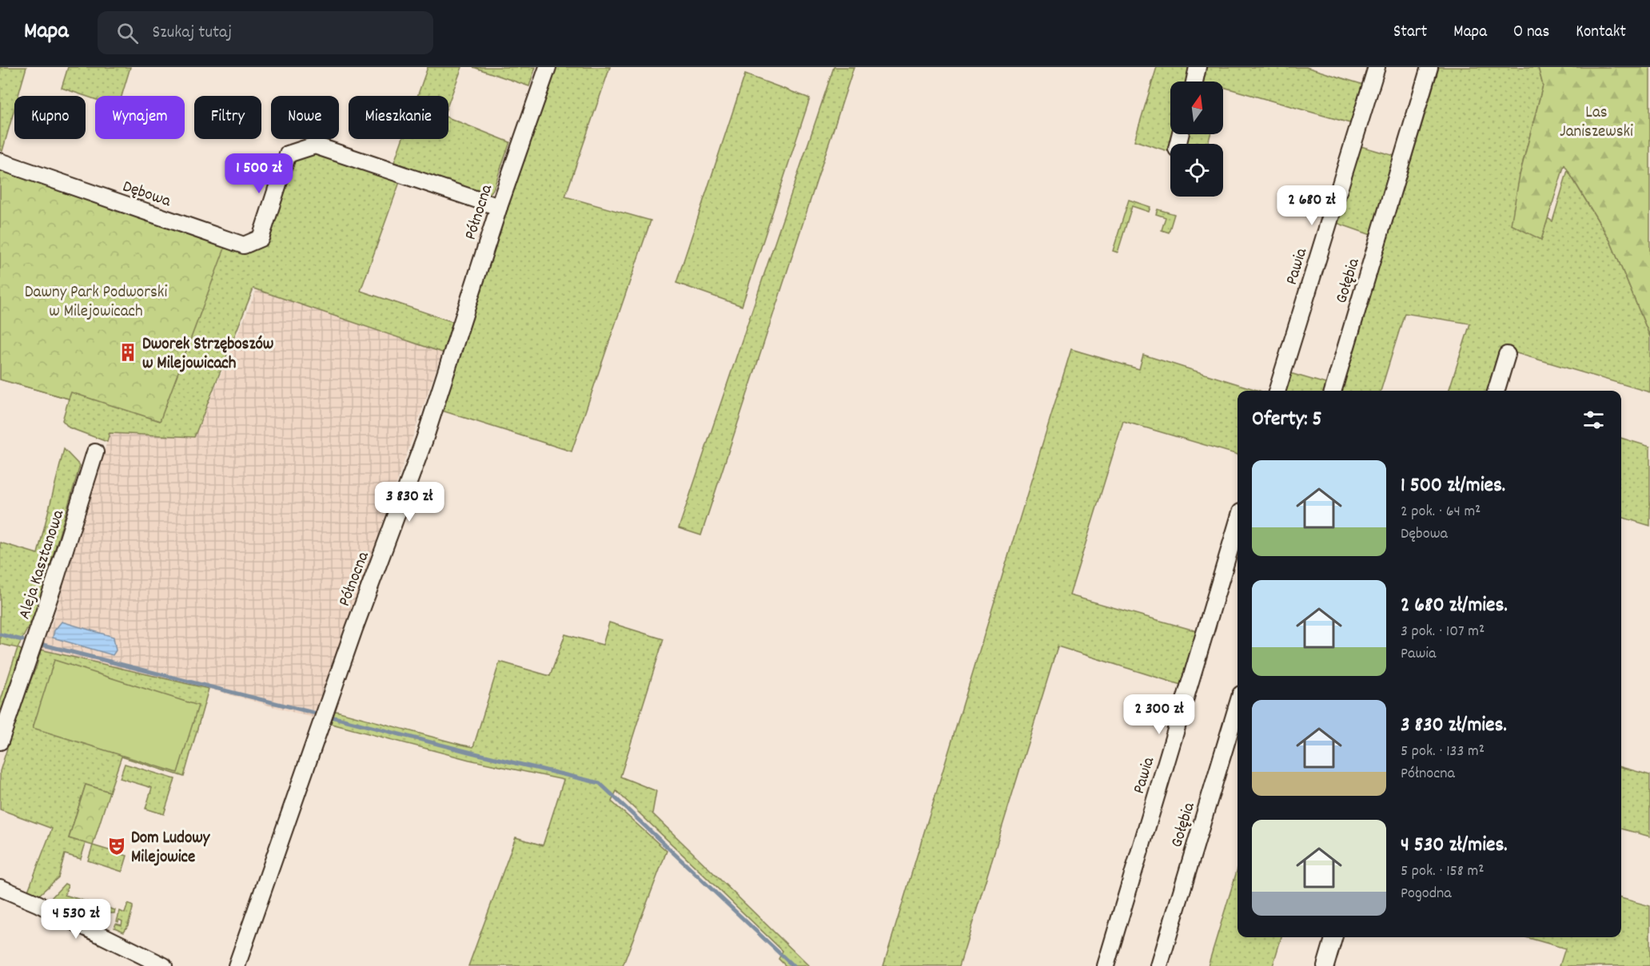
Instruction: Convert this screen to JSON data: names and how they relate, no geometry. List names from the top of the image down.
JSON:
{
  "streets": {
    "street": [
      "Dębowa",
      "Północna",
      "Pawia",
      "Gołębia",
      "Aleja Kasztanowa"
    ]
  },
  "crossings": [
    ["Dębowa", "Północna"]
  ],
  "parks": ["Las Janiszewski", "Dawny Park Podworski w Milejowicach"],
  "places": {
    "building": ["Dworek Strzęboszów w Milejowicach"],
    "theatre": ["Dom Ludowy Milejowice"]
  },
  "north": "top",
  "page": {
    "header": "Mapa",
    "search": "Szukaj tutaj",
    "nav": [
      "Start",
      "Mapa",
      "O nas",
      "Kontakt"
    ],
    "chip": [
      "Kupno",
      "Wynajem",
      "Filtry",
      "Nowe",
      "Mieszkanie"
    ],
    "price": [
      "1 500 zł",
      "2 680 zł",
      "3 830 zł",
      "2 300 zł",
      "4 530 zł"
    ],
    "heading": "Oferty: 5",
    "list": [
      {
        "name": "1 500 zł/mies.",
        "note": "2 pok. · 64 m² · Dębowa"
      },
      {
        "name": "2 680 zł/mies.",
        "note": "3 pok. · 107 m² · Pawia"
      },
      {
        "name": "3 830 zł/mies.",
        "note": "5 pok. · 133 m² · Północna"
      },
      {
        "name": "4 530 zł/mies.",
        "note": "5 pok. · 158 m² · Pogodna"
      }
    ]
  }
}
